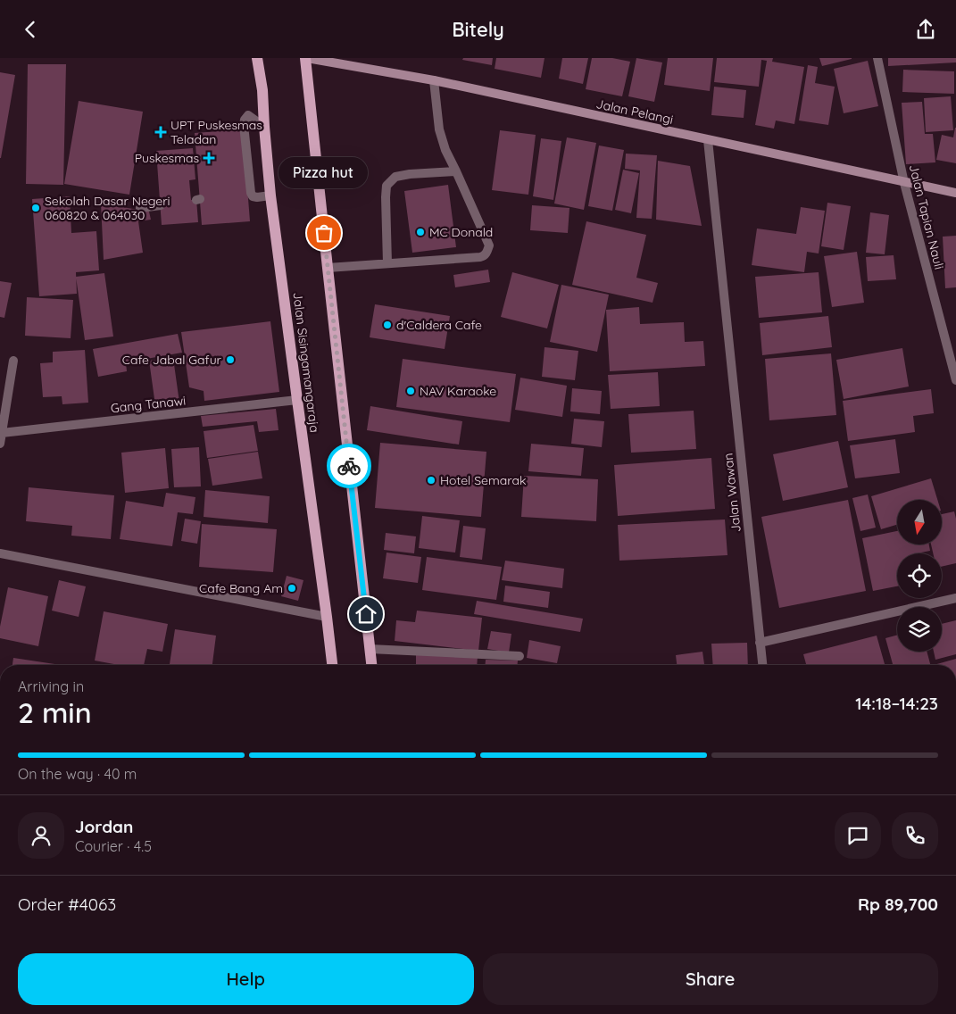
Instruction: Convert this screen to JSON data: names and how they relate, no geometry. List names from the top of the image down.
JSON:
{
  "streets": {
    "main road": ["Jalan Pelangi", "Jalan Sisingamangaraja"],
    "street": ["Jalan Tapian Nauli", "Gang Tanawi", "Jalan Wawan"]
  },
  "crossings": [
    ["Jalan Pelangi", "Jalan Tapian Nauli"],
    ["Jalan Pelangi", "Jalan Wawan"],
    ["Jalan Sisingamangaraja", "Gang Tanawi"]
  ],
  "places": {
    "health": ["UPT Puskesmas Teladan", "Puskesmas"],
    "other": [
      "Sekolah Dasar Negeri 060820 & 064030",
      "MC Donald",
      "Pizza hut",
      "d'Caldera Cafe",
      "Cafe Jabal Gafur",
      "NAV Karaoke",
      "Hotel Semarak",
      "Cafe Bang Am"
    ]
  },
  "north": "bottom",
  "page": {
    "header": "Bitely",
    "bubble": "Pizza hut",
    "heading": ["2 min", "Arriving in", "14:18–14:23"],
    "panel": [
      "Jordan",
      "Courier · 4.5",
      "Order #4063",
      "Rp 89,700"
    ],
    "bar": "On the way · 40 m",
    "buttons": ["Help", "Share"]
  }
}
